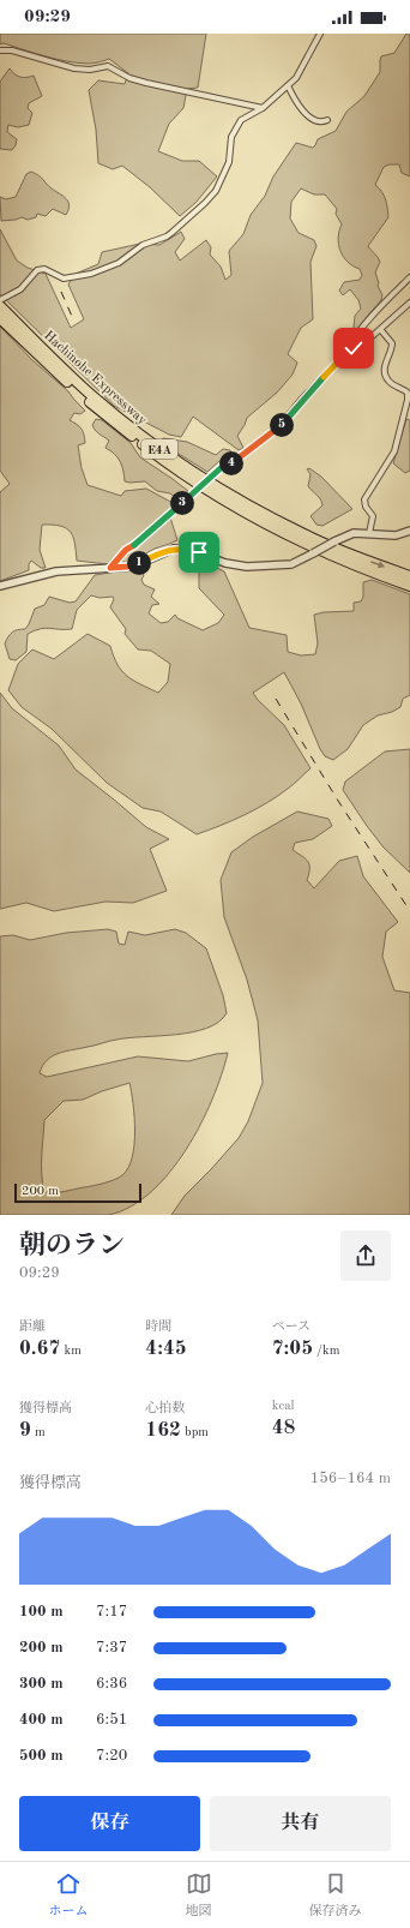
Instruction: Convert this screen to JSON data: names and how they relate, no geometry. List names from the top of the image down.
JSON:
{
  "streets": {
    "highway": ["Hachinohe Expressway", "E4A"]
  },
  "scale_bar": "200 m",
  "page": {
    "status": "09:29",
    "pins": [
      "5",
      "4",
      "3",
      "1"
    ],
    "scale": "200 m",
    "heading": ["朝のラン", "09:29"],
    "stats": [
      ["距離", "0.67 km"],
      ["時間", "4:45"],
      ["ペース", "7:05 /km"],
      ["獲得標高", "9 m"],
      ["心拍数", "162 bpm"],
      ["kcal", "48"]
    ],
    "chart": ["獲得標高", "156–164 m"],
    "list": [
      {
        "name": "100 m",
        "note": "7:17"
      },
      {
        "name": "200 m",
        "note": "7:37"
      },
      {
        "name": "300 m",
        "note": "6:36"
      },
      {
        "name": "400 m",
        "note": "6:51"
      },
      {
        "name": "500 m",
        "note": "7:20"
      }
    ],
    "buttons": ["保存", "共有"],
    "tabs": ["ホーム", "地図", "保存済み"]
  }
}
